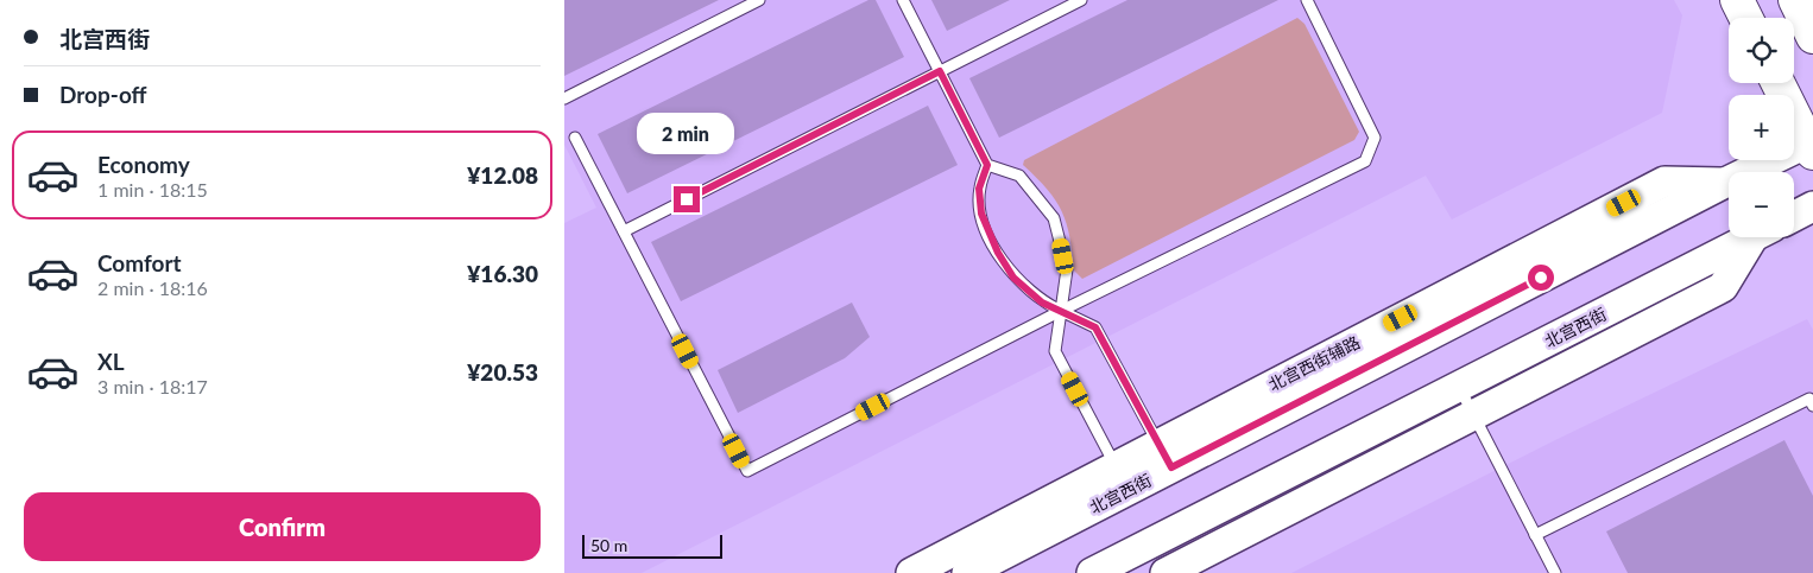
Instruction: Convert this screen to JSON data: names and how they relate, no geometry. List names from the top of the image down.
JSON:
{
  "streets": {
    "street": ["北宫西街", "北宫西街辅路"]
  },
  "crossings": [
    ["北宫西街", "北宫西街辅路"]
  ],
  "scale_bar": "50 m",
  "page": {
    "banner": ["北宫西街", "Drop-off"],
    "map_buttons": ["+", "−"],
    "bubble": "2 min",
    "list": [
      {
        "name": "Economy",
        "note": "1 min · 18:15",
        "value": "¥12.08"
      },
      {
        "name": "Comfort",
        "note": "2 min · 18:16",
        "value": "¥16.30"
      },
      {
        "name": "XL",
        "note": "3 min · 18:17",
        "value": "¥20.53"
      }
    ],
    "buttons": "Confirm",
    "scale": "50 m"
  }
}
